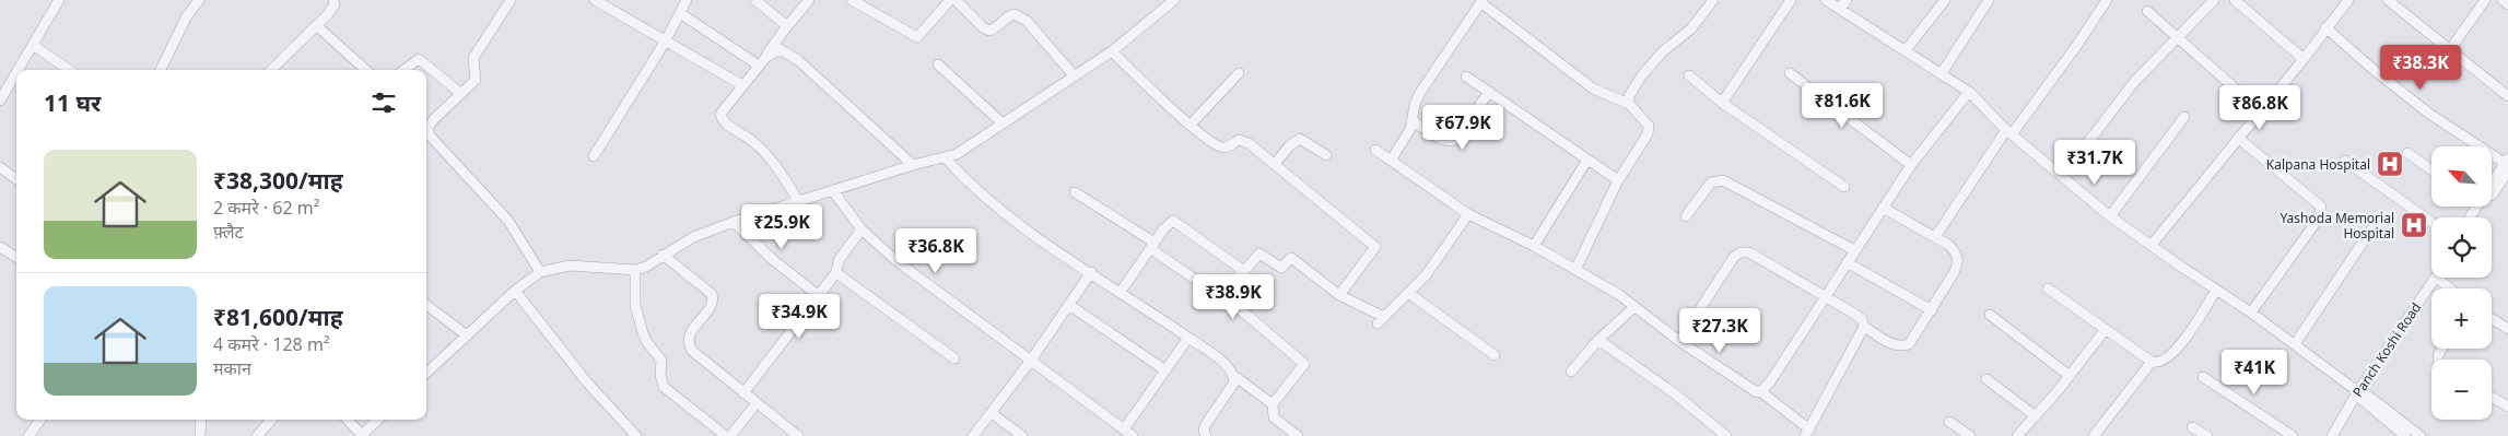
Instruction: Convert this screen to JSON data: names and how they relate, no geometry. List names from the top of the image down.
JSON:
{
  "streets": {
    "street": ["Panch Koshi Road"]
  },
  "places": {
    "hospital": ["Kalpana Hospital", "Yashoda Memorial Hospital"]
  },
  "north": "top left",
  "page": {
    "price": [
      "₹38.3K",
      "₹81.6K",
      "₹86.8K",
      "₹67.9K",
      "₹31.7K",
      "₹25.9K",
      "₹36.8K",
      "₹38.9K",
      "₹34.9K",
      "₹27.3K",
      "₹41K"
    ],
    "heading": "11 घर",
    "list": [
      {
        "name": "₹38,300/माह",
        "note": "2 कमरे · 62 m² · फ़्लैट"
      },
      {
        "name": "₹81,600/माह",
        "note": "4 कमरे · 128 m² · मकान"
      }
    ],
    "map_buttons": ["+", "−"]
  }
}
